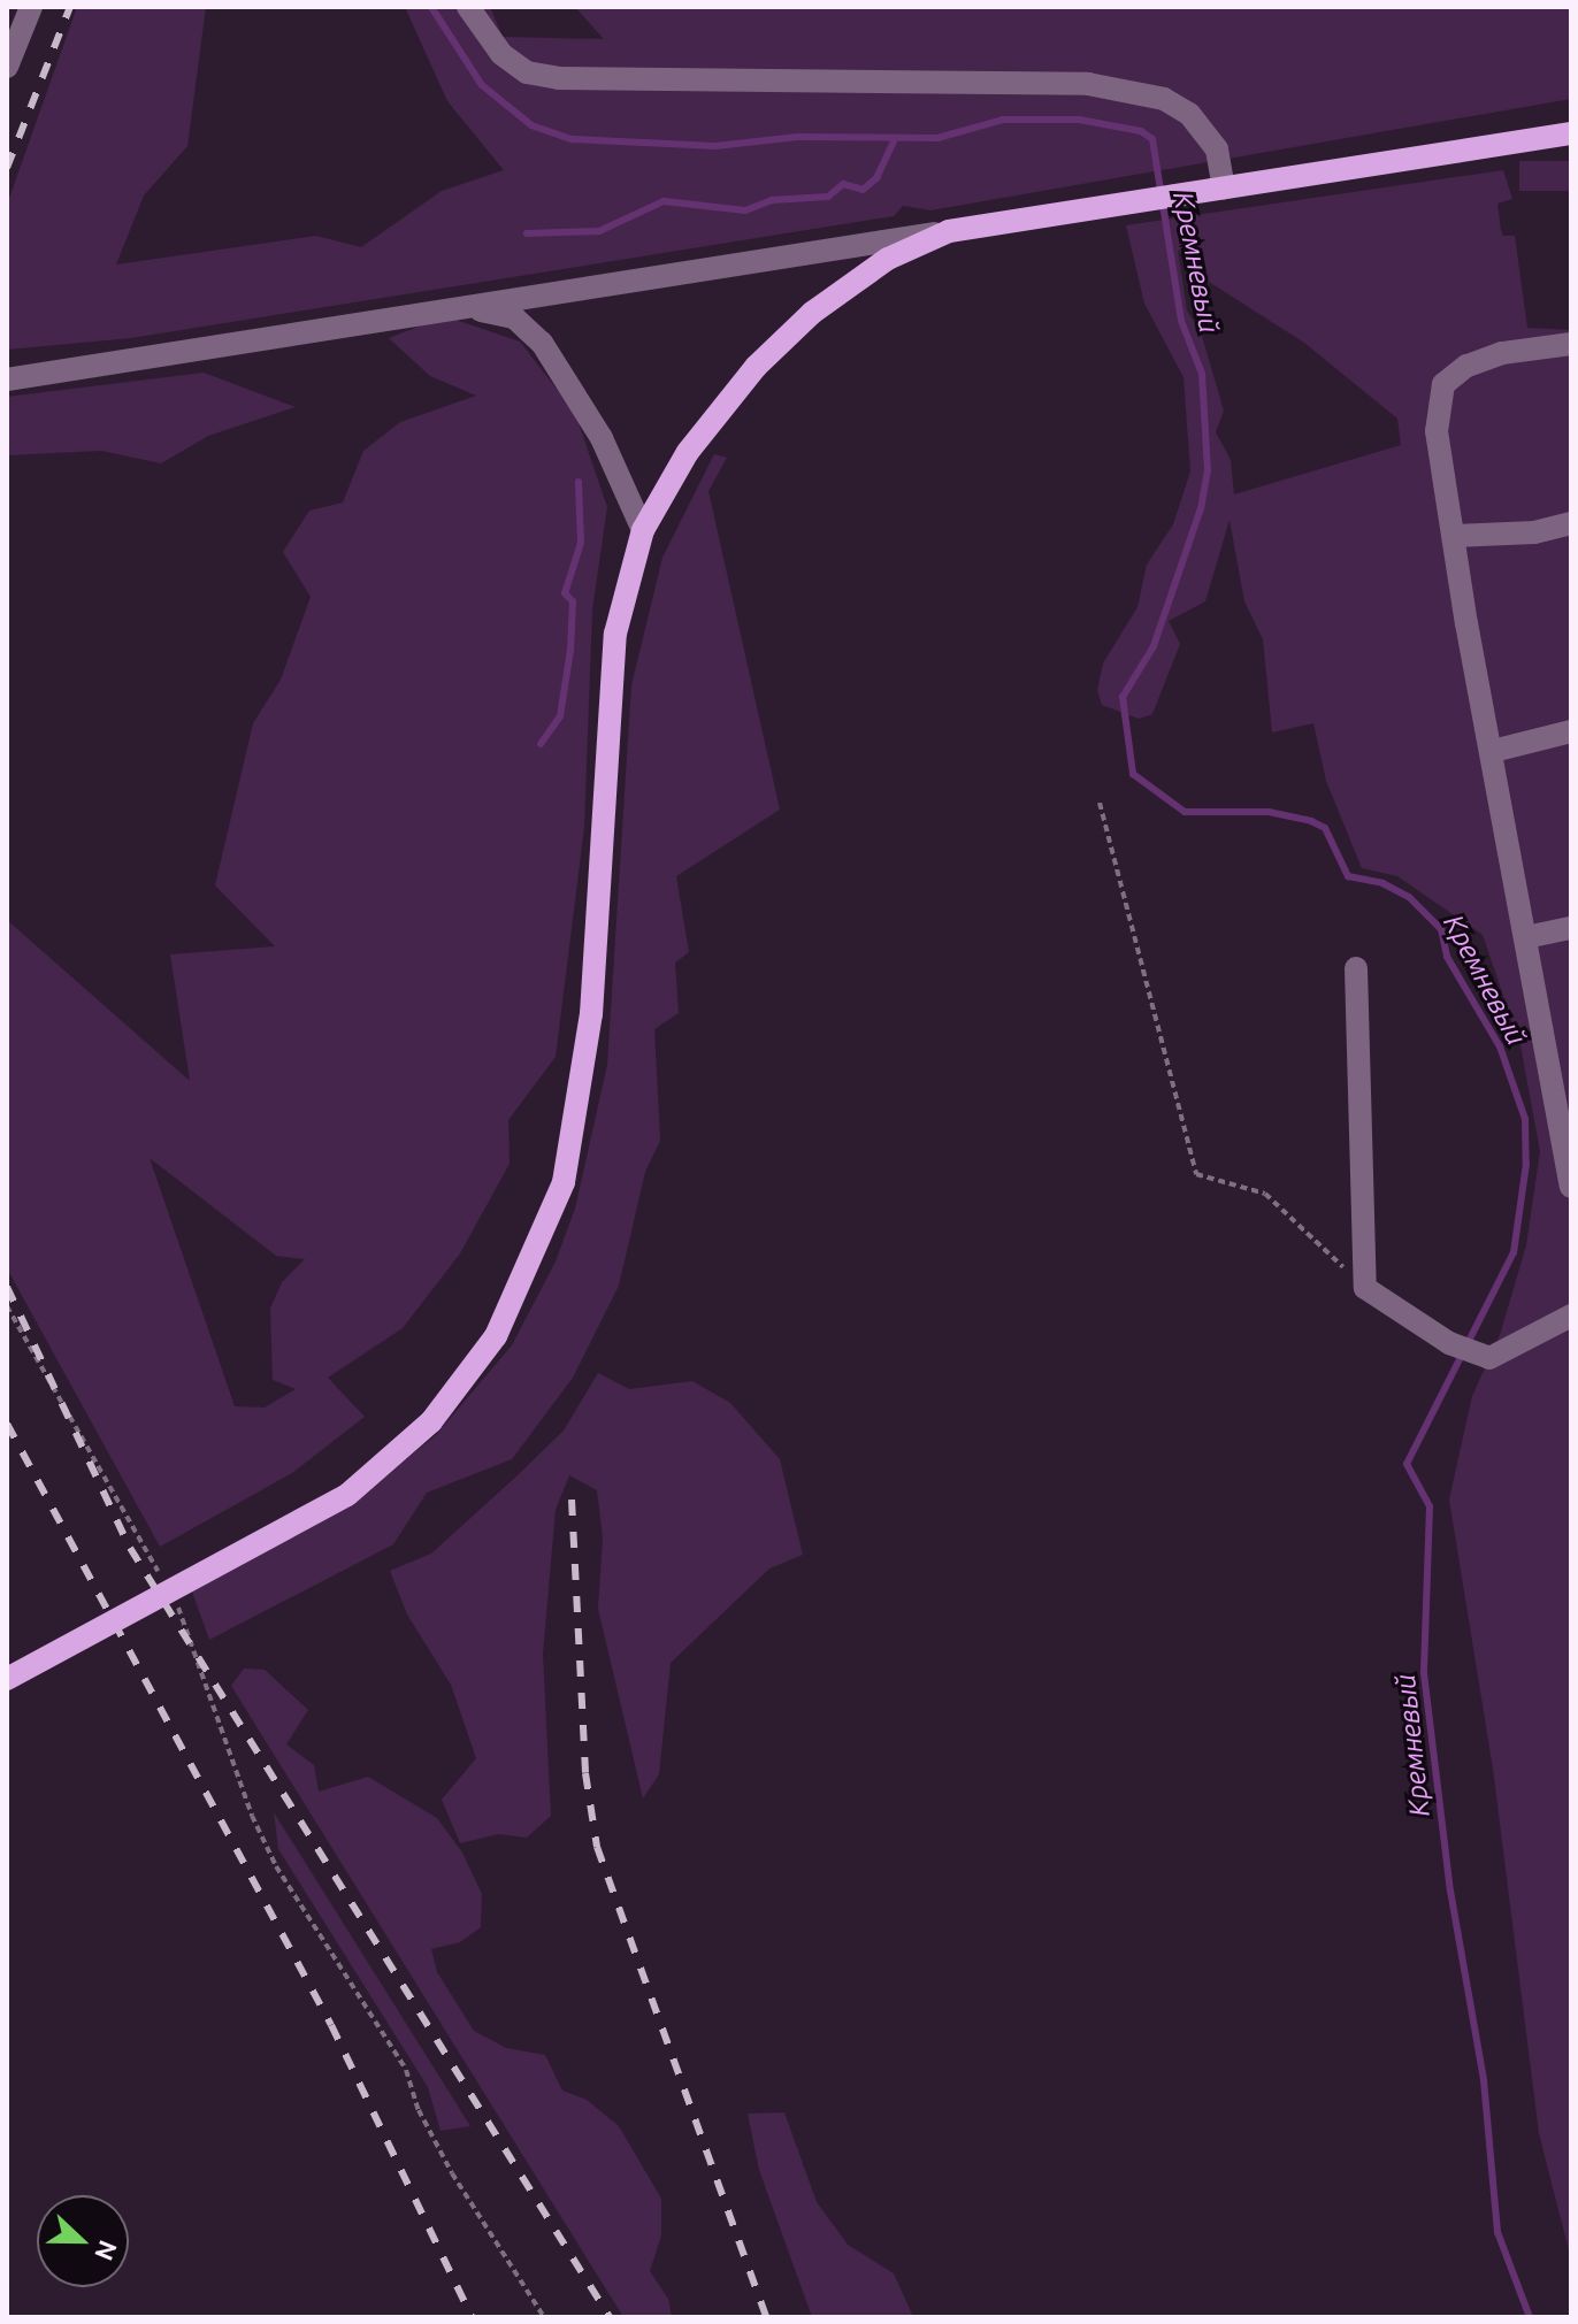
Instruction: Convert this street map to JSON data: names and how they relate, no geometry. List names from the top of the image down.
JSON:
{
  "water": ["Кремневый"],
  "north": "right"
}
